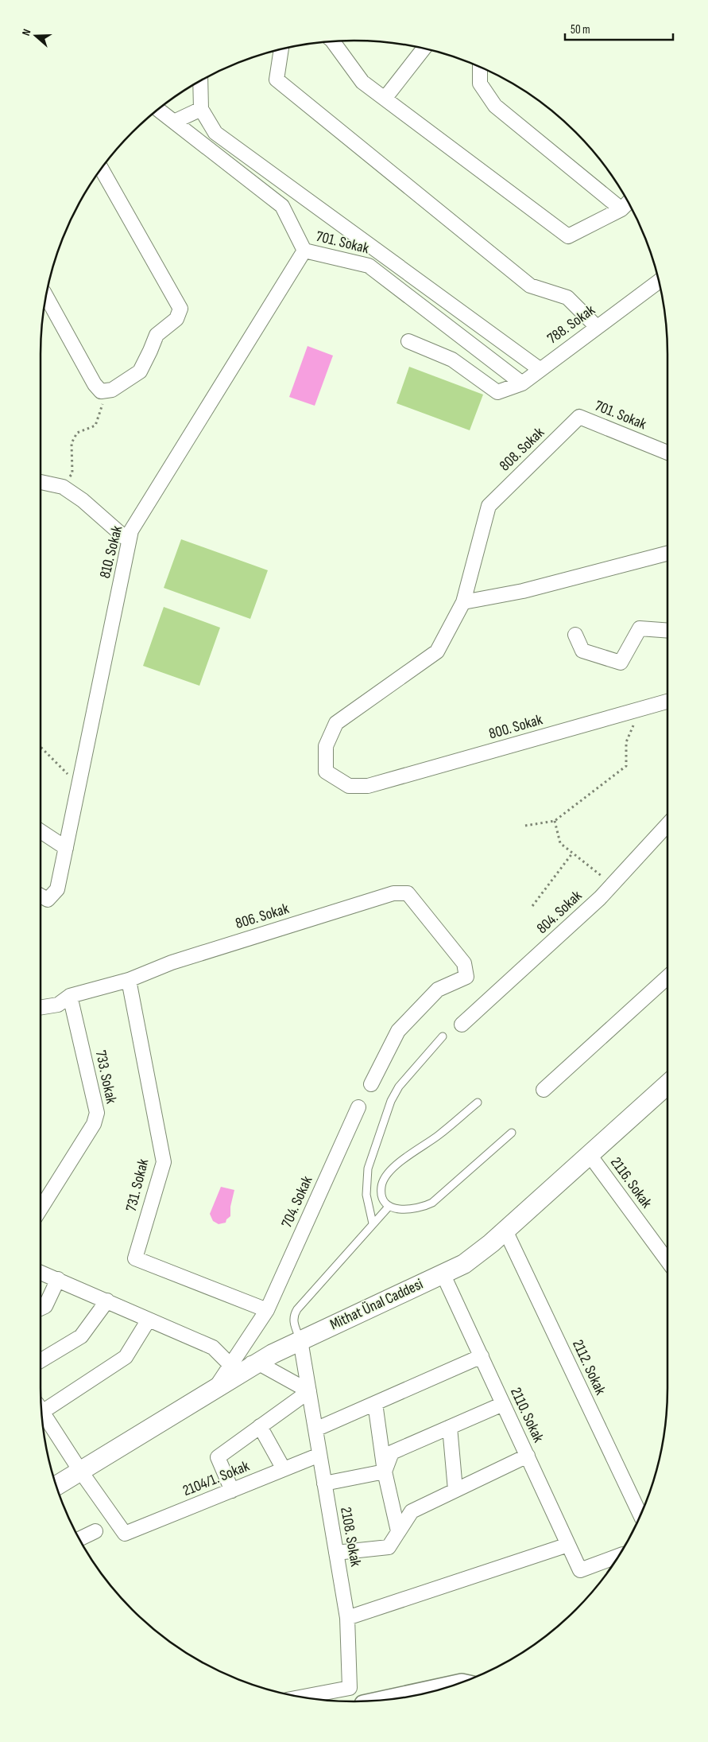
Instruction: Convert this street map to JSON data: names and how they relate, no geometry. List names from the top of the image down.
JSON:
{
  "streets": {
    "main road": ["Mithat Ünal Caddesi"],
    "street": [
      "701. Sokak",
      "788. Sokak",
      "808. Sokak",
      "810. Sokak",
      "800. Sokak",
      "804. Sokak",
      "806. Sokak",
      "733. Sokak",
      "2116. Sokak",
      "731. Sokak",
      "704. Sokak",
      "2112. Sokak",
      "2110. Sokak",
      "2104/1. Sokak",
      "2108. Sokak"
    ]
  },
  "crossings": [
    ["701. Sokak", "788. Sokak"],
    ["701. Sokak", "808. Sokak"],
    ["701. Sokak", "810. Sokak"],
    ["808. Sokak", "800. Sokak"],
    ["806. Sokak", "733. Sokak"],
    ["806. Sokak", "731. Sokak"],
    ["2116. Sokak", "Mithat Ünal Caddesi"],
    ["731. Sokak", "704. Sokak"],
    ["704. Sokak", "Mithat Ünal Caddesi"],
    ["Mithat Ünal Caddesi", "2112. Sokak"],
    ["Mithat Ünal Caddesi", "2110. Sokak"],
    ["Mithat Ünal Caddesi", "2104/1. Sokak"],
    ["Mithat Ünal Caddesi", "2108. Sokak"],
    ["2104/1. Sokak", "2108. Sokak"]
  ],
  "scale_bar": "50 m",
  "north": "left"
}
